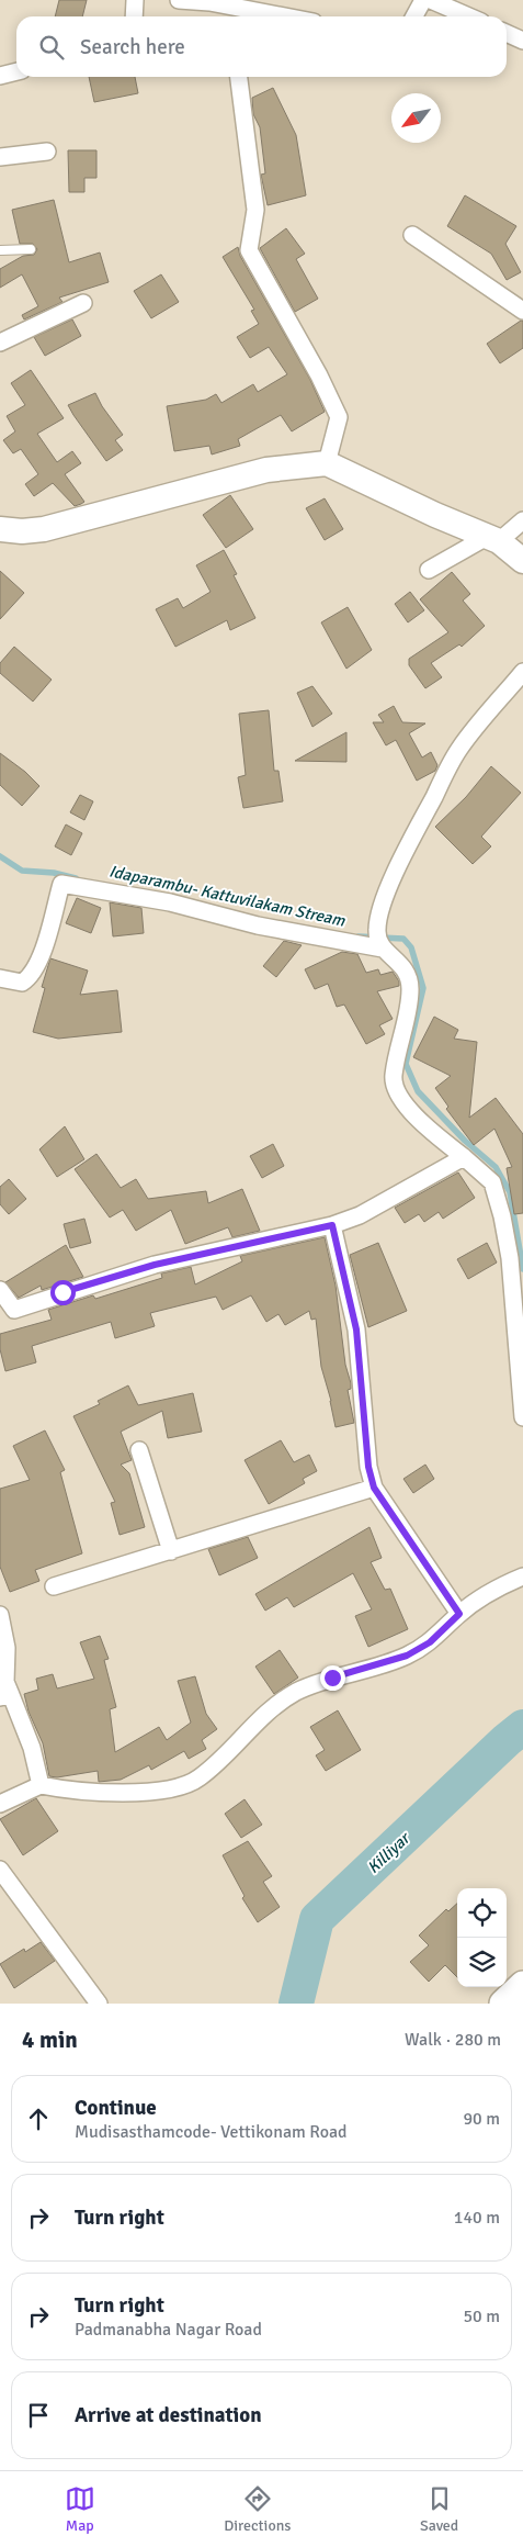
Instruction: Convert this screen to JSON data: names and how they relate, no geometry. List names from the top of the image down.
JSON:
{
  "water": ["Idaparambu- Kattuvilakam Stream", "Killiyar"],
  "north": "bottom left",
  "page": {
    "search": "Search here",
    "heading": ["4 min", "Walk · 280 m"],
    "list": [
      ["Continue", "Mudisasthamcode- Vettikonam Road", "90 m"],
      ["Turn right", "140 m"],
      ["Turn right", "Padmanabha Nagar Road", "50 m"],
      "Arrive at destination"
    ],
    "nav": ["Map", "Directions", "Saved"]
  }
}
